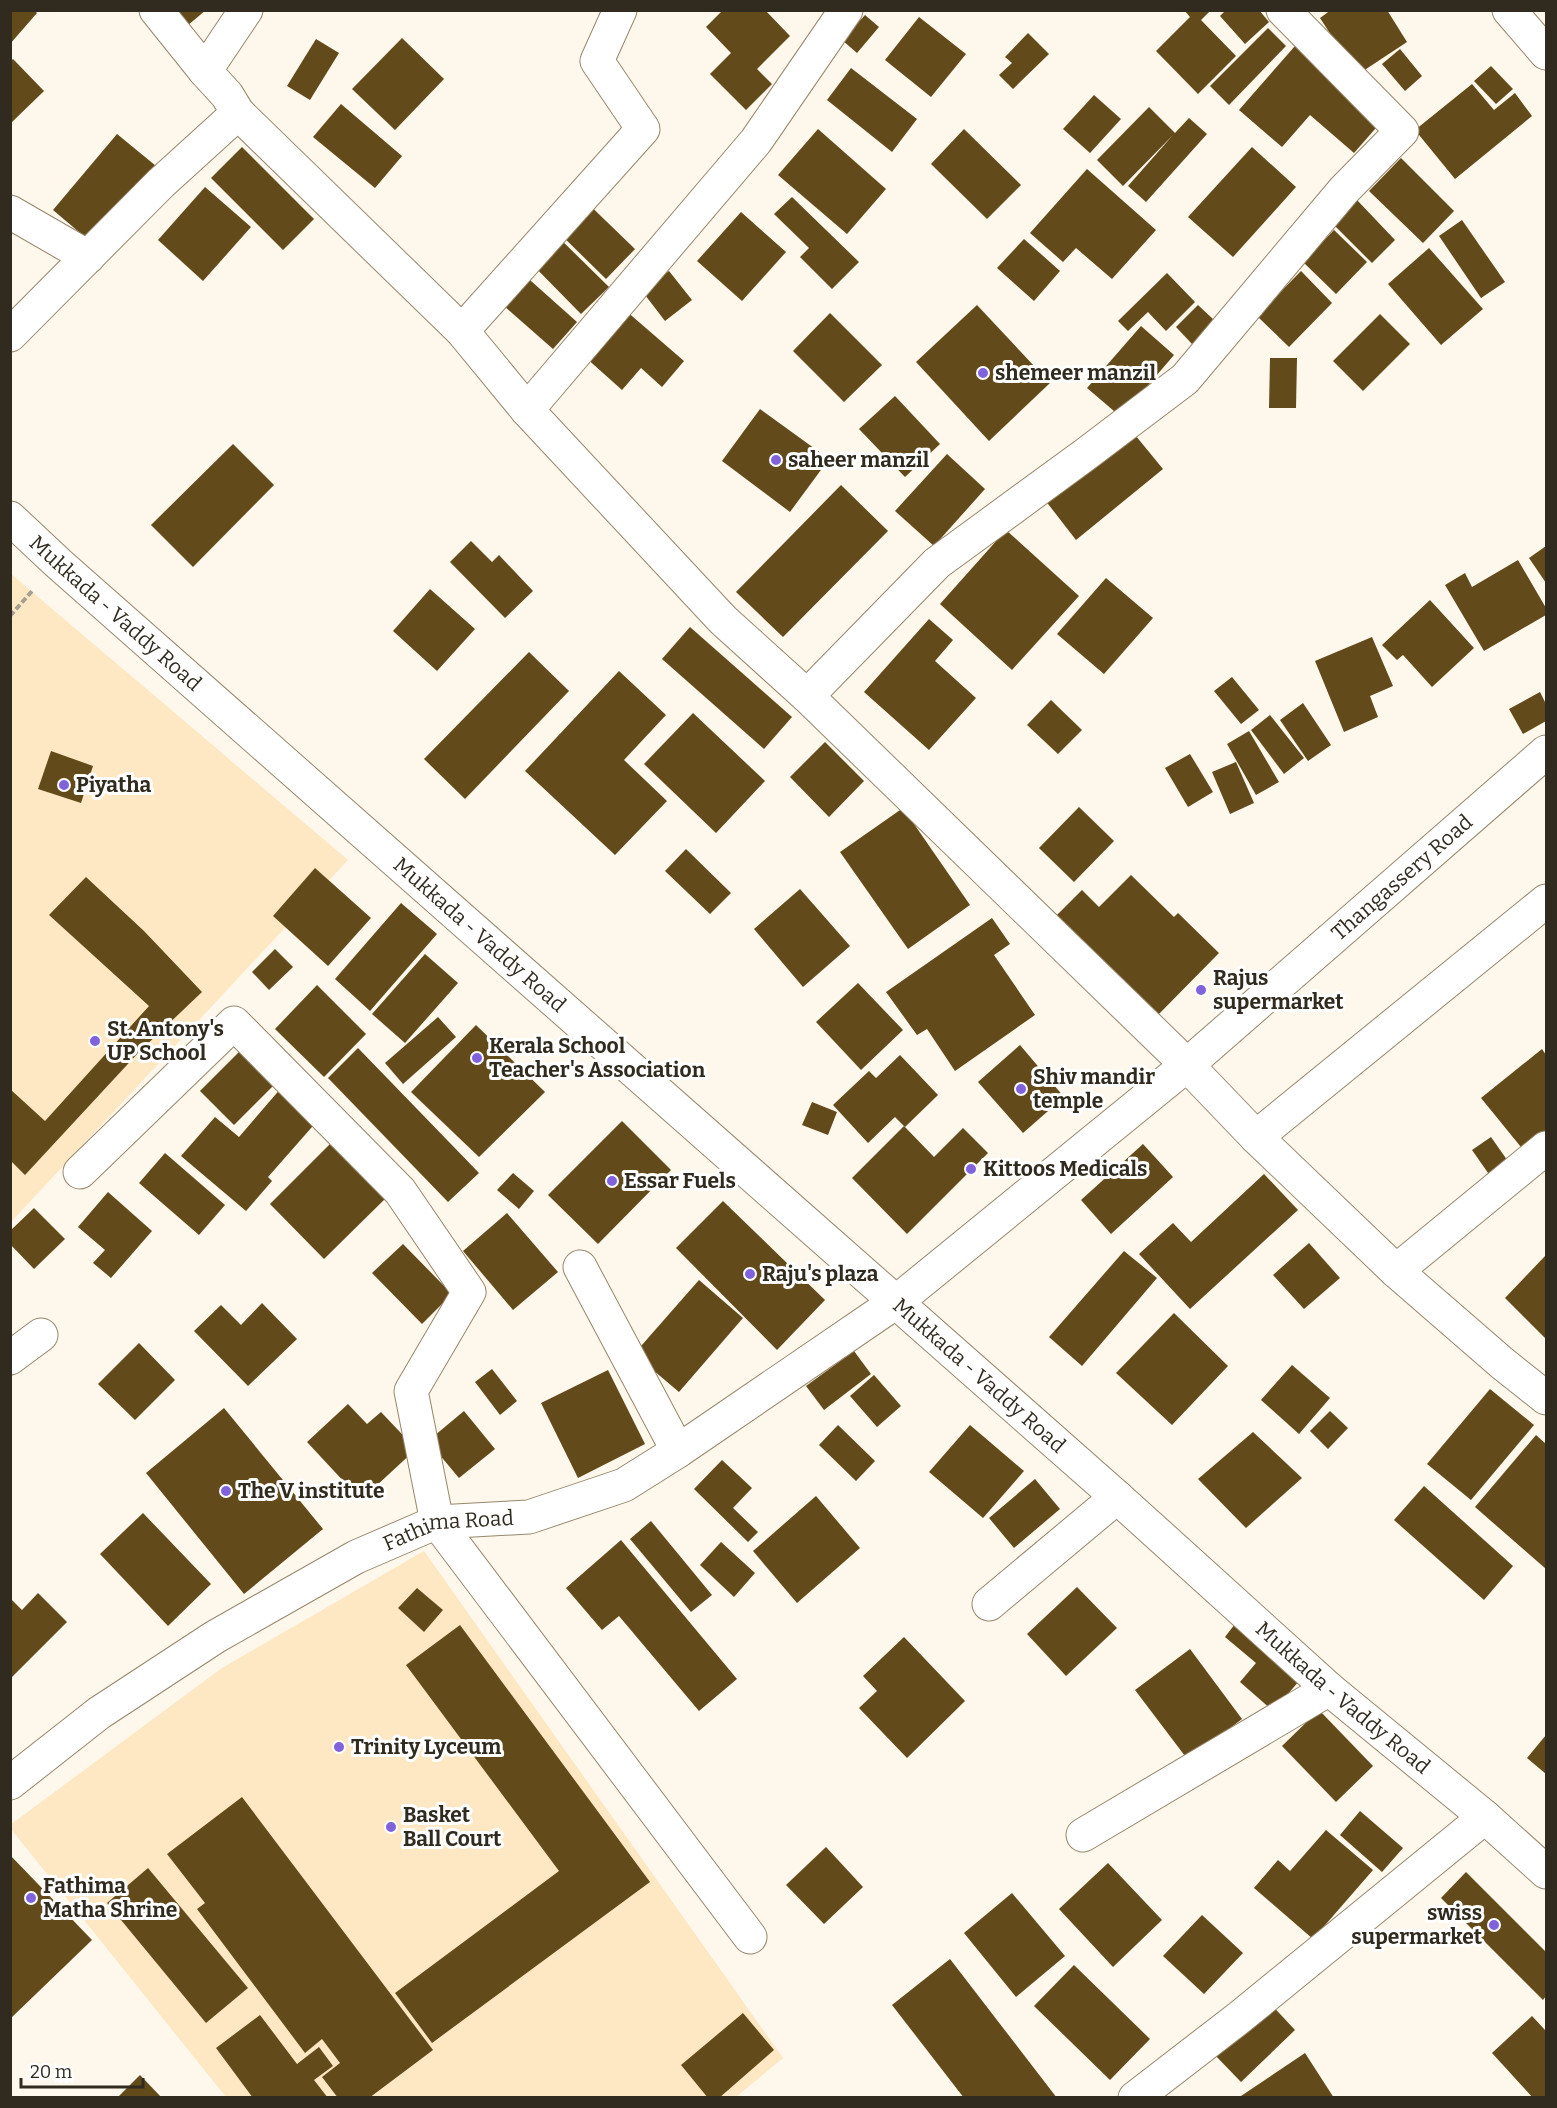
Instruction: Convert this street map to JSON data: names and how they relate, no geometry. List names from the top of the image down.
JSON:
{
  "streets": {
    "street": ["Mukkada - Vaddy Road", "Thangassery Road", "Fathima Road"]
  },
  "crossings": [
    ["Mukkada - Vaddy Road", "Thangassery Road"],
    ["Mukkada - Vaddy Road", "Fathima Road"],
    ["Thangassery Road", "Fathima Road"]
  ],
  "places": [
    "shemeer manzil",
    "saheer manzil",
    "Piyatha",
    "Rajus supermarket",
    "St. Antony's UP School",
    "Kerala School Teacher's Association",
    "Shiv mandir temple",
    "Kittoos Medicals",
    "Essar Fuels",
    "Raju's plaza",
    "The V institute",
    "Trinity Lyceum",
    "Basket Ball Court",
    "Fathima Matha Shrine",
    "swiss supermarket"
  ],
  "scale_bar": "20 m"
}
